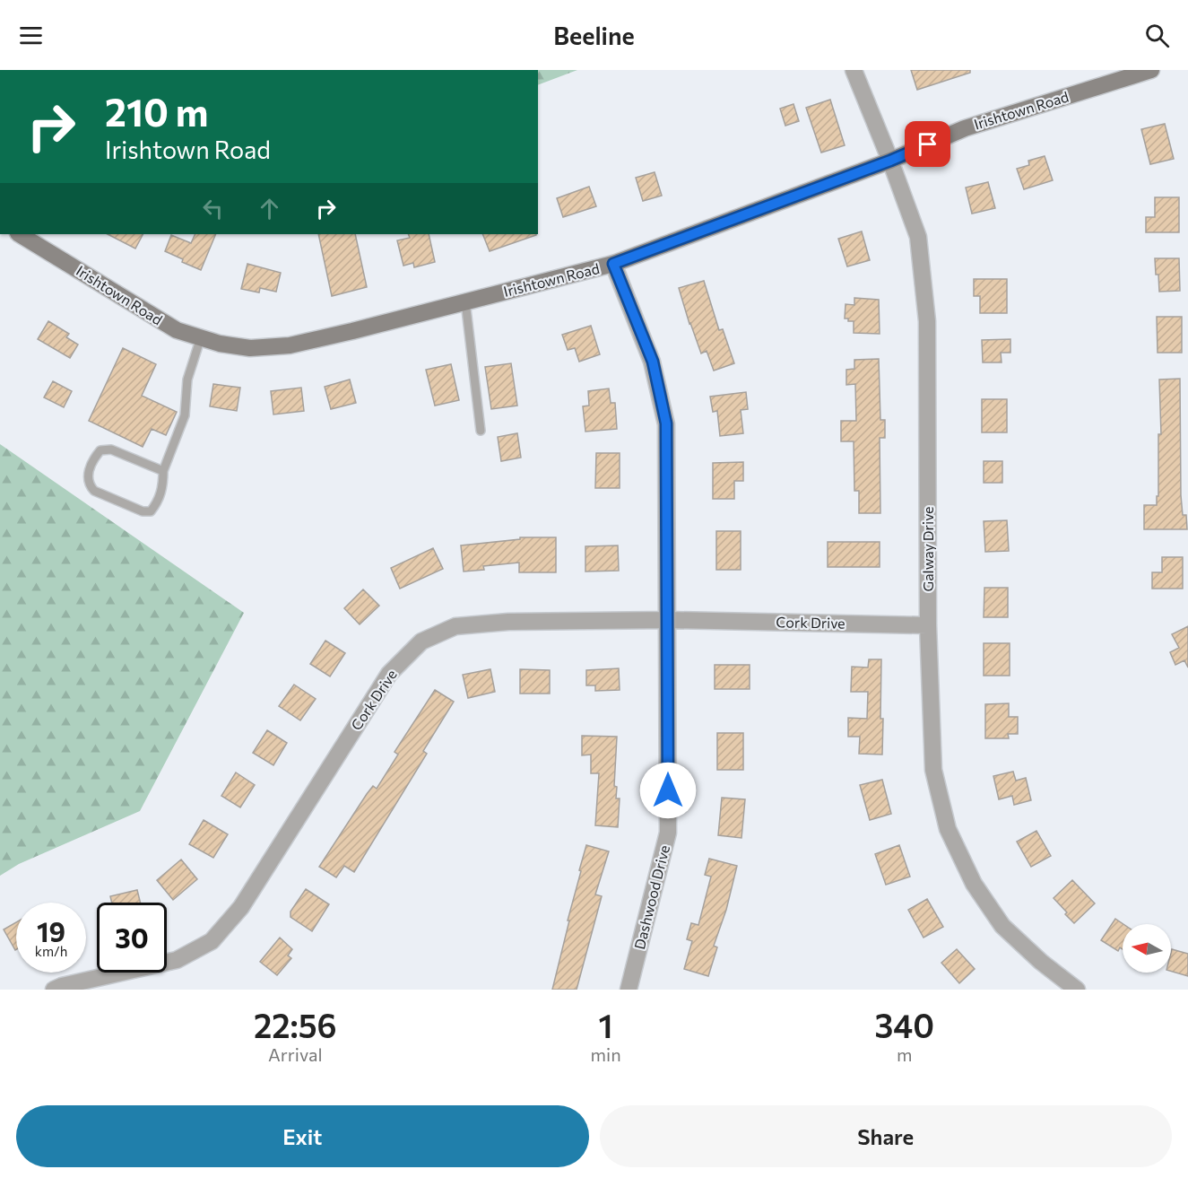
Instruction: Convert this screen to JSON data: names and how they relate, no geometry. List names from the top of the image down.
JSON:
{
  "streets": {
    "street": [
      "Irishtown Road",
      "Galway Drive",
      "Cork Drive",
      "Dashwood Drive"
    ]
  },
  "crossings": [
    ["Irishtown Road", "Galway Drive"],
    ["Irishtown Road", "Dashwood Drive"],
    ["Galway Drive", "Cork Drive"],
    ["Cork Drive", "Dashwood Drive"]
  ],
  "north": "left",
  "page": {
    "header": "Beeline",
    "turn": ["210 m", "Irishtown Road"],
    "speed": "19 km/h",
    "limit": "30",
    "eta": [
      "22:56",
      "Arrival",
      "1",
      "min",
      "340",
      "m"
    ],
    "buttons": ["Exit", "Share"]
  }
}
